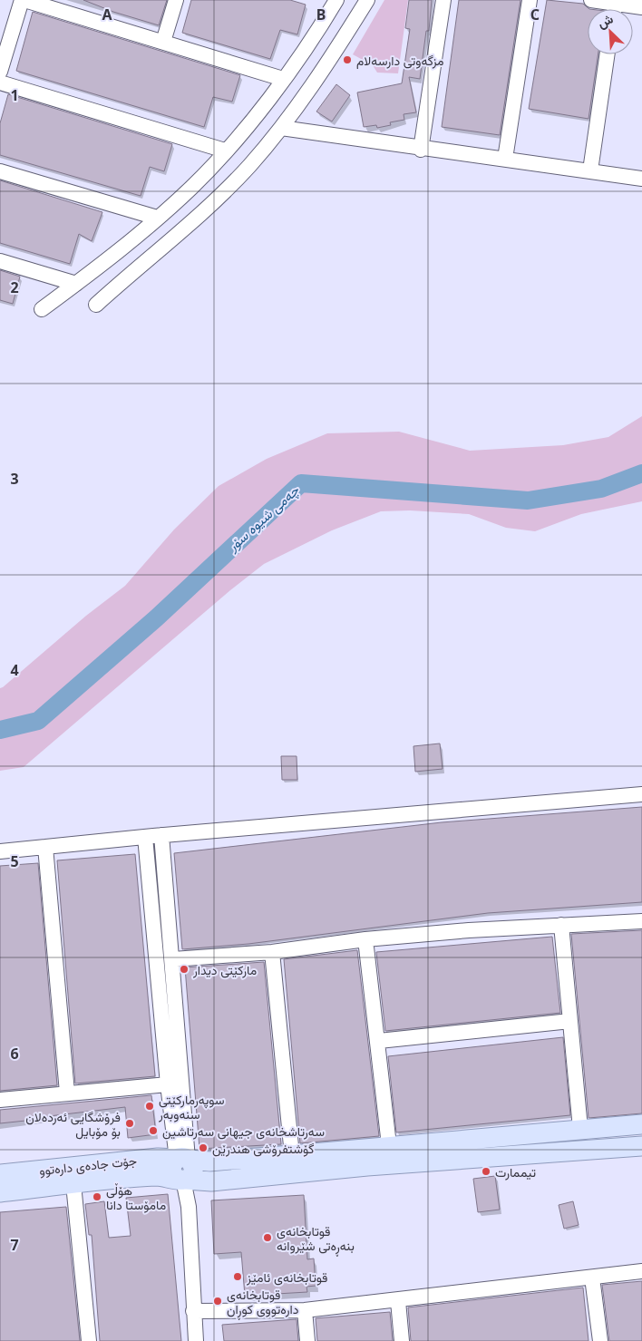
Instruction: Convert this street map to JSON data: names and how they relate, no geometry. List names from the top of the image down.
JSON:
{
  "streets": {
    "main road": ["جۆت جادەی دارەتوو"]
  },
  "water": ["چەمی شیوە سۆر"],
  "places": [
    "مزگەوتی دارسەلام",
    "مارکێتی دیدار",
    "سوپەرمارکێتی سنەوبەر",
    "فرۆشگایی ئەردەلان بۆ مۆبایل",
    "سەرتاشخانەی جیهانی سەرتاشین",
    "گۆشتفرۆشی هندرێن",
    "تیممارت",
    "هۆڵی مامۆستا دانا",
    "قوتابخانەی بنەڕەتی شێروانە",
    "قوتابخانەی ئامێز",
    "قوتابخانەی دارەتووی کوڕان"
  ],
  "north": "top left",
  "grid": {
    "columns": ["A", "B", "C"],
    "rows": [
      "1",
      "2",
      "3",
      "4",
      "5",
      "6",
      "7"
    ]
  }
}
